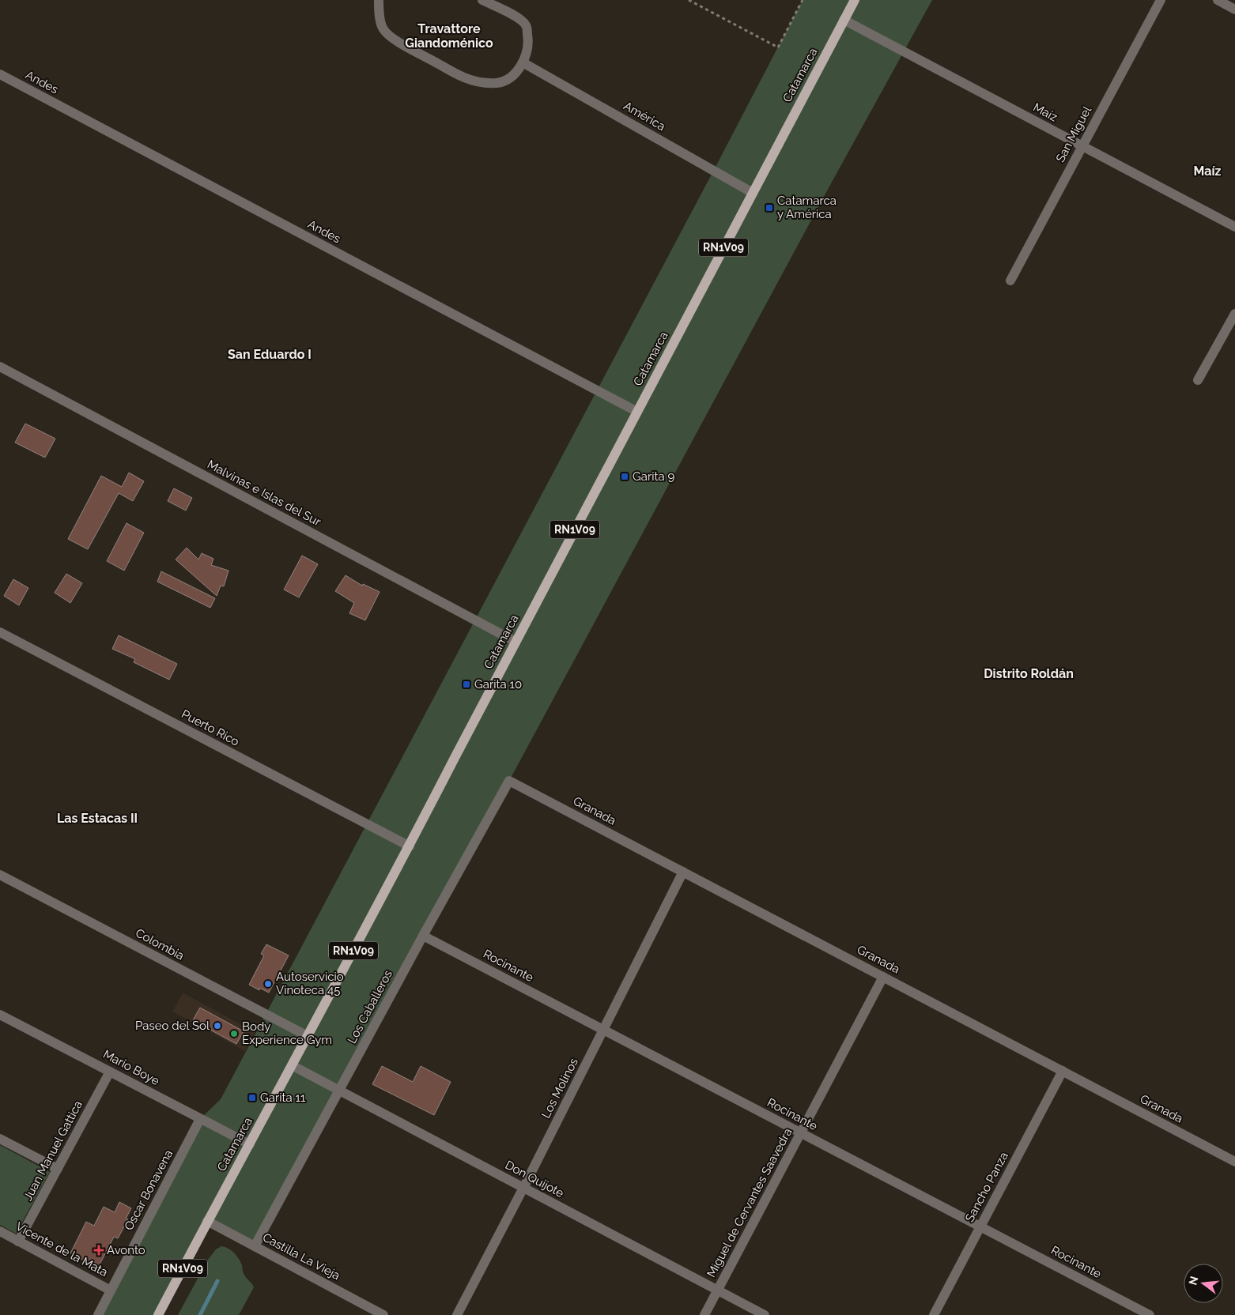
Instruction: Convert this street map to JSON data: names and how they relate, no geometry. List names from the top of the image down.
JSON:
{
  "streets": {
    "main road": ["Catamarca", "RN1V09"],
    "street": [
      "Andes",
      "Maíz",
      "América",
      "San Miguel",
      "Malvinas e Islas del Sur",
      "Puerto Rico",
      "Granada",
      "Colombia",
      "Rocinante",
      "Los Caballeros",
      "Mario Boye",
      "Los Molinos",
      "Juan Manuel Gattica",
      "Don Quijote",
      "Sancho Panza",
      "Oscar Bonavena",
      "Miguel de Cervantes Saavedra",
      "Vicente de la Mata",
      "Castilla La Vieja"
    ]
  },
  "crossings": [
    ["Catamarca", "Andes"],
    ["Catamarca", "Maíz"],
    ["Catamarca", "América"],
    ["Catamarca", "Malvinas e Islas del Sur"],
    ["Catamarca", "Puerto Rico"],
    ["Catamarca", "Colombia"],
    ["Catamarca", "Mario Boye"],
    ["Catamarca", "Don Quijote"],
    ["Catamarca", "Castilla La Vieja"],
    ["Maíz", "San Miguel"],
    ["Granada", "Los Caballeros"],
    ["Granada", "Los Molinos"],
    ["Granada", "Sancho Panza"],
    ["Granada", "Miguel de Cervantes Saavedra"],
    ["Rocinante", "Los Caballeros"],
    ["Rocinante", "Los Molinos"],
    ["Rocinante", "Sancho Panza"],
    ["Rocinante", "Miguel de Cervantes Saavedra"],
    ["Los Caballeros", "Don Quijote"],
    ["Los Caballeros", "Castilla La Vieja"],
    ["Mario Boye", "Juan Manuel Gattica"],
    ["Mario Boye", "Oscar Bonavena"],
    ["Los Molinos", "Don Quijote"],
    ["Juan Manuel Gattica", "Vicente de la Mata"],
    ["Don Quijote", "Miguel de Cervantes Saavedra"],
    ["Oscar Bonavena", "Vicente de la Mata"]
  ],
  "districts": [
    "Travattore Giandoménico",
    "Maíz",
    "San Eduardo I",
    "Distrito Roldán",
    "Las Estacas II"
  ],
  "places": {
    "transit": [
      "Catamarca y América",
      "Garita 9",
      "Garita 10",
      "Garita 11"
    ],
    "other": ["Autoservicio Vinoteca 45", "Paseo del Sol", "Body Experience Gym"],
    "health": ["Avonto"]
  },
  "north": "left"
}
